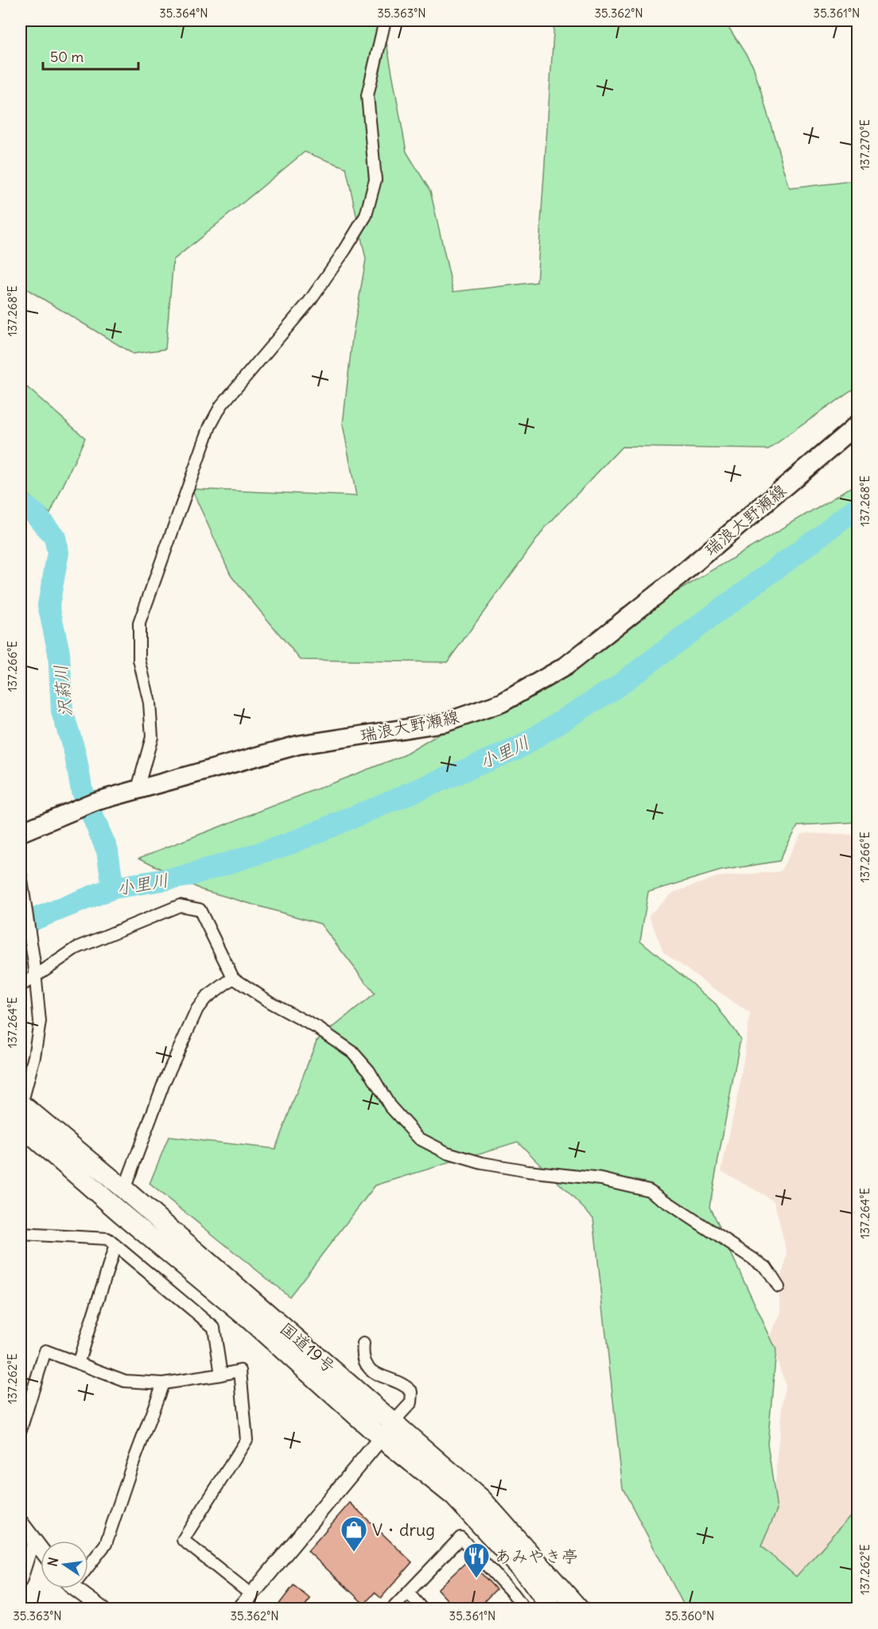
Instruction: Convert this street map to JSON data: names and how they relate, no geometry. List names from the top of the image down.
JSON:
{
  "streets": {
    "highway": ["国道19号"],
    "main road": ["瑞浪大野瀬線"]
  },
  "water": ["沢葯川", "小里川"],
  "places": {
    "shop": ["V・drug"],
    "restaurant": ["あみやき亭"]
  },
  "scale_bar": "50 m",
  "north": "left",
  "coordinates": [
    "35.364°N",
    "35.363°N",
    "35.362°N",
    "35.361°N",
    "137.270°E",
    "137.268°E",
    "137.266°E",
    "137.264°E",
    "137.262°E",
    "35.360°N"
  ]
}
